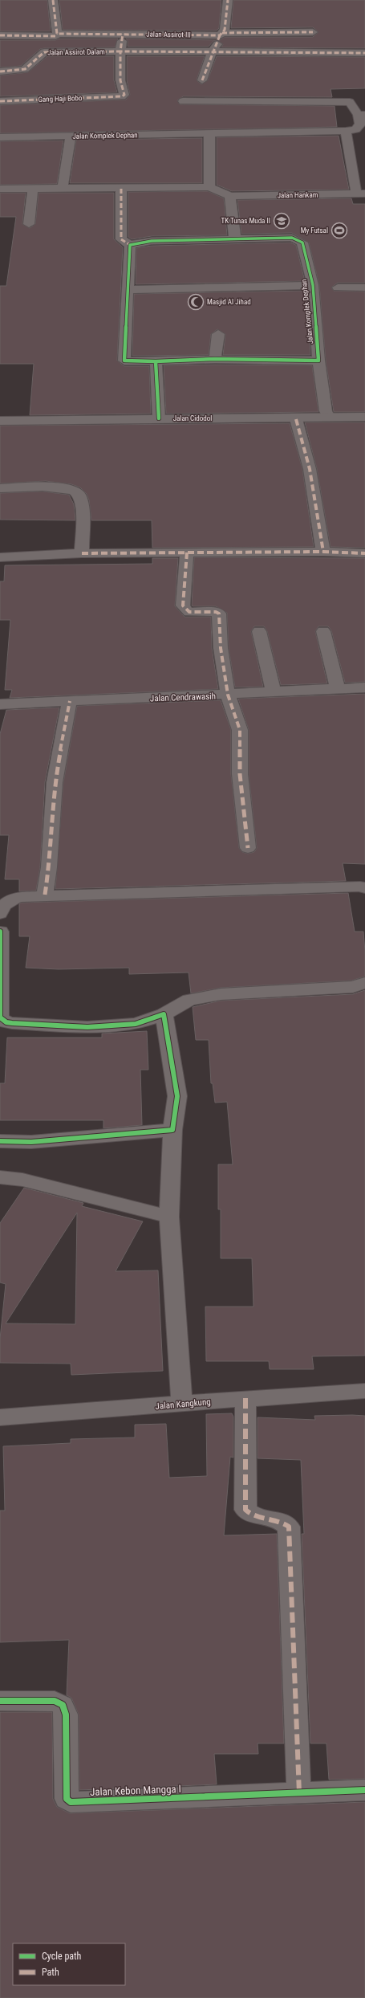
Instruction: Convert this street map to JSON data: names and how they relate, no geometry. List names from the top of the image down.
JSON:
{
  "streets": {
    "street": [
      "Jalan Assirot III",
      "Jalan Assirot Dalam",
      "Gang Haji Bobo",
      "Jalan Komplek Dephan",
      "Jalan Hankam",
      "Jalan Cidodol",
      "Jalan Cendrawasih",
      "Jalan Kangkung",
      "Jalan Kebon Mangga I"
    ]
  },
  "crossings": [
    ["Jalan Assirot Dalam", "Gang Haji Bobo"],
    ["Jalan Komplek Dephan", "Jalan Cidodol"]
  ],
  "places": {
    "school or university": ["TK Tunas Muda II"],
    "sports": ["My Futsal"],
    "mosque": ["Masjid Al Jihad"]
  },
  "legend": ["Cycle path", "Path"]
}
